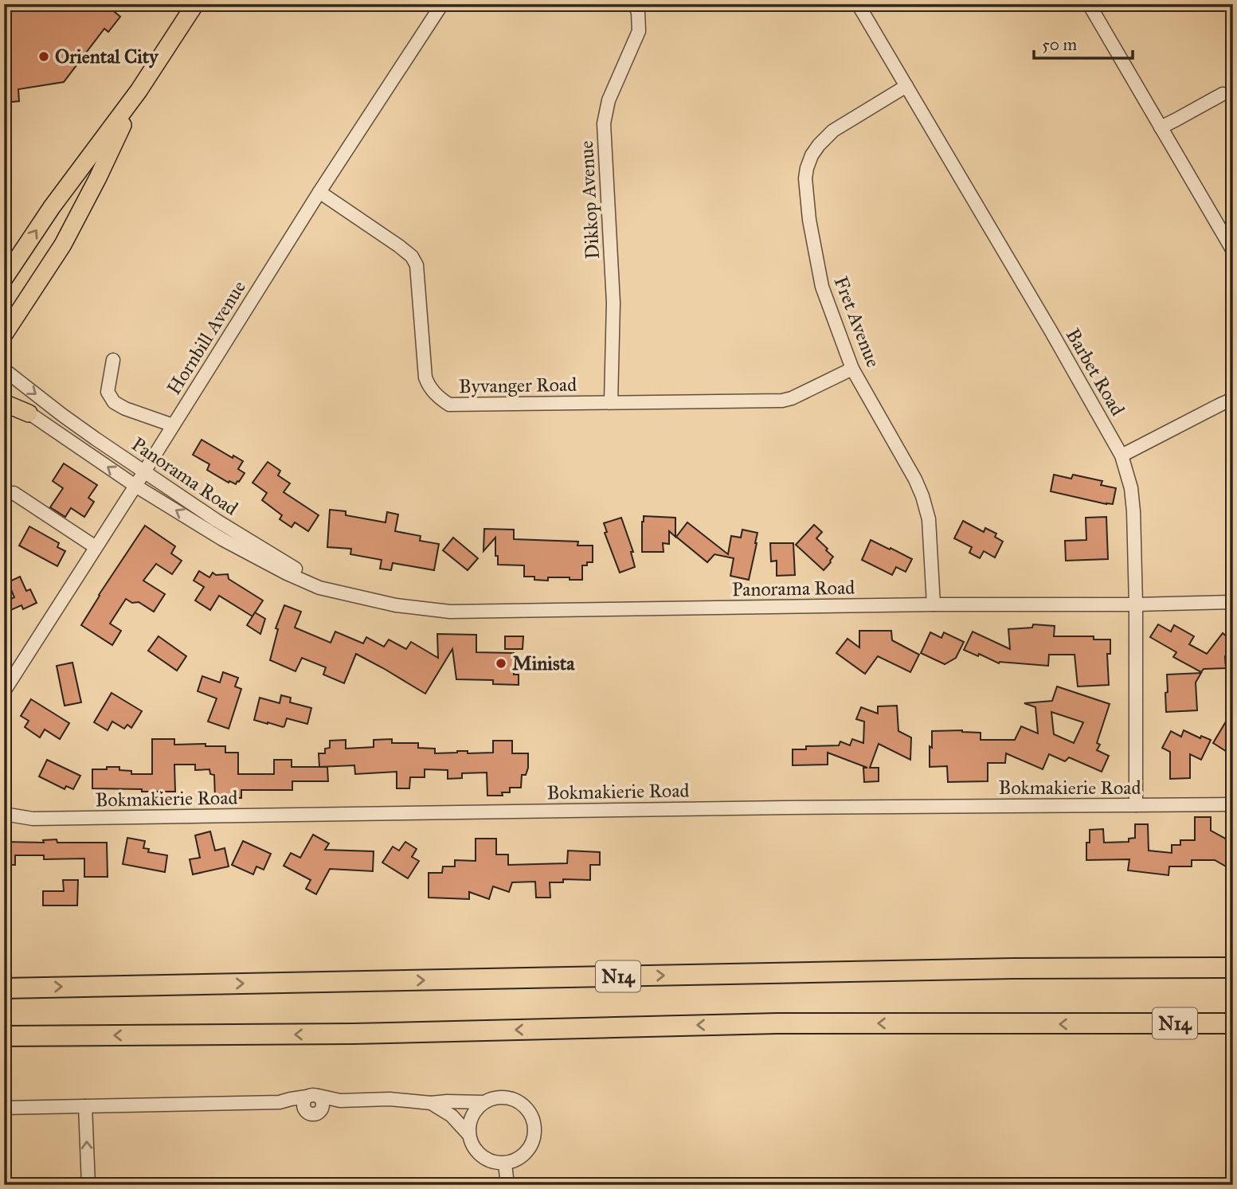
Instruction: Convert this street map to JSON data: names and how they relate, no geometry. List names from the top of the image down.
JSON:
{
  "streets": {
    "highway": ["N14"],
    "street": [
      "Dikkop Avenue",
      "Fret Avenue",
      "Hornbill Avenue",
      "Barbet Road",
      "Byvanger Road",
      "Panorama Road",
      "Bokmakierie Road"
    ]
  },
  "crossings": [
    ["Dikkop Avenue", "Byvanger Road"],
    ["Fret Avenue", "Barbet Road"],
    ["Fret Avenue", "Byvanger Road"],
    ["Fret Avenue", "Panorama Road"],
    ["Hornbill Avenue", "Byvanger Road"],
    ["Hornbill Avenue", "Panorama Road"],
    ["Barbet Road", "Panorama Road"],
    ["Barbet Road", "Bokmakierie Road"]
  ],
  "places": ["Oriental City", "Minista"],
  "scale_bar": "50 m"
}
